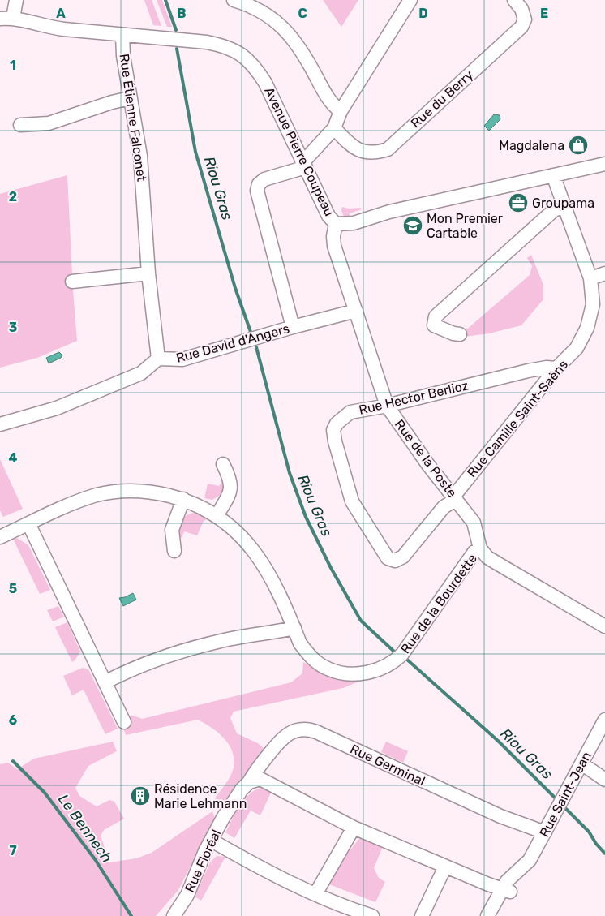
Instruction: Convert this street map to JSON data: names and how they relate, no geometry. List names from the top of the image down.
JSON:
{
  "streets": {
    "street": [
      "Rue du Berry",
      "Rue Étienne Falconet",
      "Avenue Pierre Coupeau",
      "Rue David d'Angers",
      "Rue Hector Berlioz",
      "Rue Camille Saint-Saëns",
      "Rue de la Poste",
      "Rue de la Bourdette",
      "Rue Germinal",
      "Rue Saint-Jean",
      "Rue Floréal"
    ]
  },
  "crossings": [
    ["Rue Étienne Falconet", "Avenue Pierre Coupeau"],
    ["Rue Étienne Falconet", "Rue David d'Angers"],
    ["Avenue Pierre Coupeau", "Rue Camille Saint-Saëns"],
    ["Avenue Pierre Coupeau", "Rue de la Poste"],
    ["Rue David d'Angers", "Rue de la Poste"],
    ["Rue Hector Berlioz", "Rue Camille Saint-Saëns"],
    ["Rue Hector Berlioz", "Rue de la Poste"],
    ["Rue Camille Saint-Saëns", "Rue de la Poste"],
    ["Rue de la Poste", "Rue de la Bourdette"],
    ["Rue Germinal", "Rue Saint-Jean"],
    ["Rue Germinal", "Rue Floréal"]
  ],
  "water": ["Riou Gras", "Le Bennech"],
  "places": {
    "shop": ["Magdalena"],
    "office": ["Groupama"],
    "school or university": ["Mon Premier Cartable"],
    "building": ["Résidence Marie Lehmann"]
  },
  "grid": {
    "columns": [
      "A",
      "B",
      "C",
      "D",
      "E"
    ],
    "rows": [
      "1",
      "2",
      "3",
      "4",
      "5",
      "6",
      "7"
    ]
  }
}
